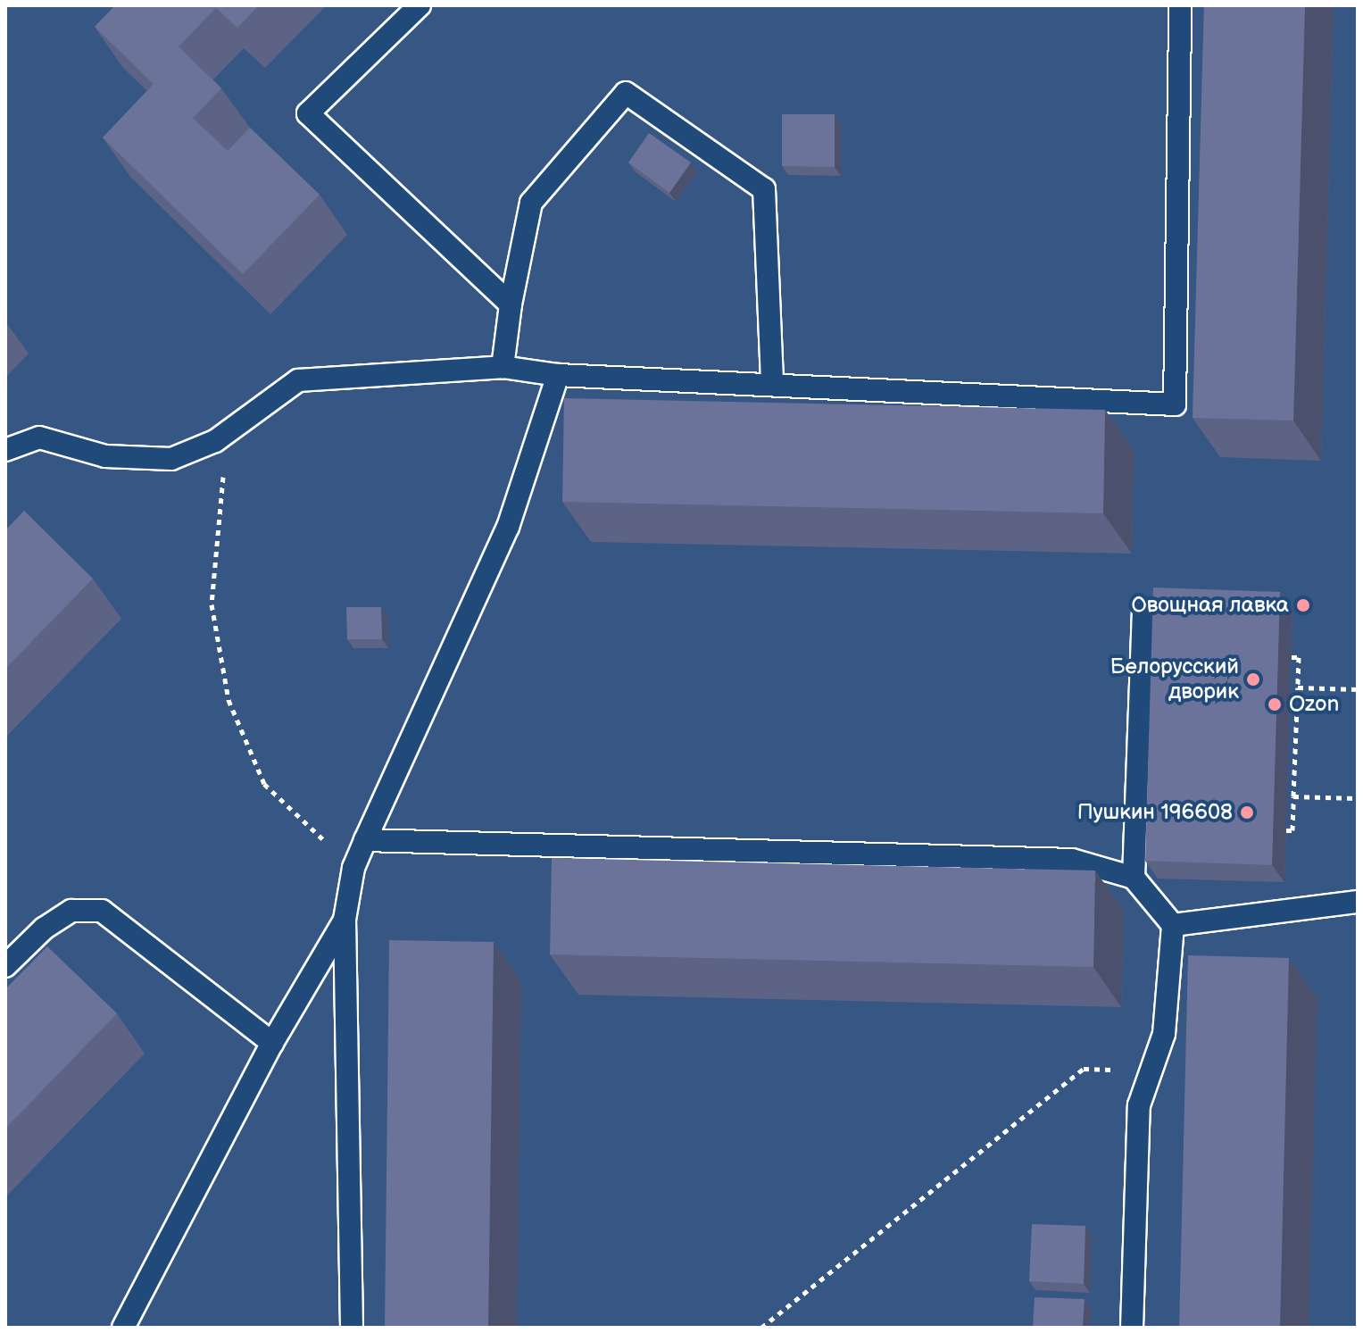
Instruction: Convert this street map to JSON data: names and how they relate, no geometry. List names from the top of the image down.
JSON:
{
  "places": [
    "Овощная лавка",
    "Белорусский дворик",
    "Ozon",
    "Пушкин 196608"
  ]
}
